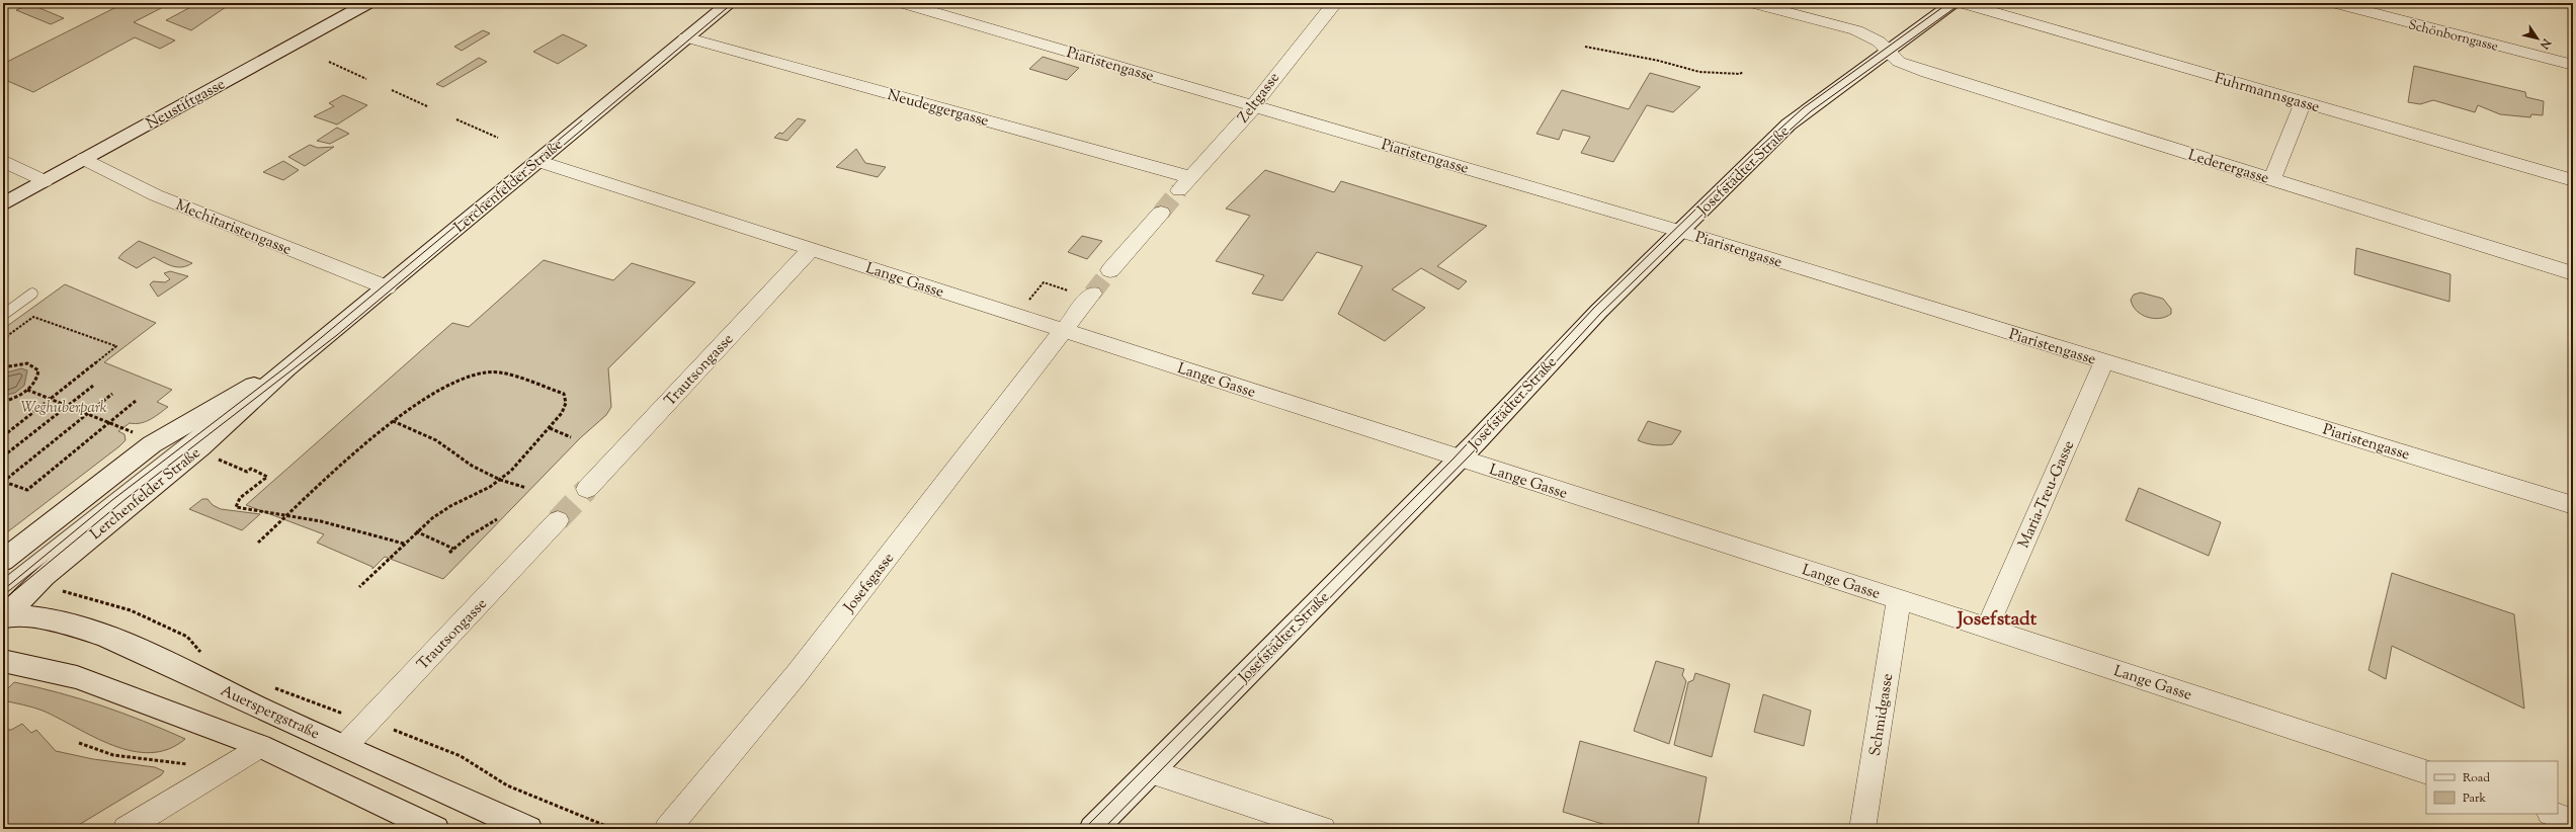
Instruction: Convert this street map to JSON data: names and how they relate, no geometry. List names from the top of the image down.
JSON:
{
  "streets": {
    "main road": [
      "Neustiftgasse",
      "Josefstädter Straße",
      "Lerchenfelder Straße",
      "Auerspergstraße"
    ],
    "street": [
      "Schönborngasse",
      "Piaristengasse",
      "Fuhrmannsgasse",
      "Zeltgasse",
      "Neudeggergasse",
      "Lederergasse",
      "Mechitaristengasse",
      "Lange Gasse",
      "Trautsongasse",
      "Maria-Treu-Gasse",
      "Josefsgasse",
      "Schmidgasse"
    ]
  },
  "crossings": [
    ["Piaristengasse", "Zeltgasse"],
    ["Piaristengasse", "Josefstädter Straße"],
    ["Piaristengasse", "Maria-Treu-Gasse"],
    ["Zeltgasse", "Neudeggergasse"],
    ["Neustiftgasse", "Mechitaristengasse"],
    ["Neudeggergasse", "Lerchenfelder Straße"],
    ["Lederergasse", "Josefstädter Straße"],
    ["Josefstädter Straße", "Lange Gasse"],
    ["Lerchenfelder Straße", "Mechitaristengasse"],
    ["Lerchenfelder Straße", "Lange Gasse"],
    ["Lerchenfelder Straße", "Auerspergstraße"],
    ["Lange Gasse", "Trautsongasse"],
    ["Lange Gasse", "Maria-Treu-Gasse"],
    ["Lange Gasse", "Josefsgasse"],
    ["Lange Gasse", "Schmidgasse"],
    ["Trautsongasse", "Auerspergstraße"]
  ],
  "districts": ["Josefstadt"],
  "parks": ["Weghuberpark"],
  "legend": ["Road", "Park"],
  "north": "bottom right"
}
